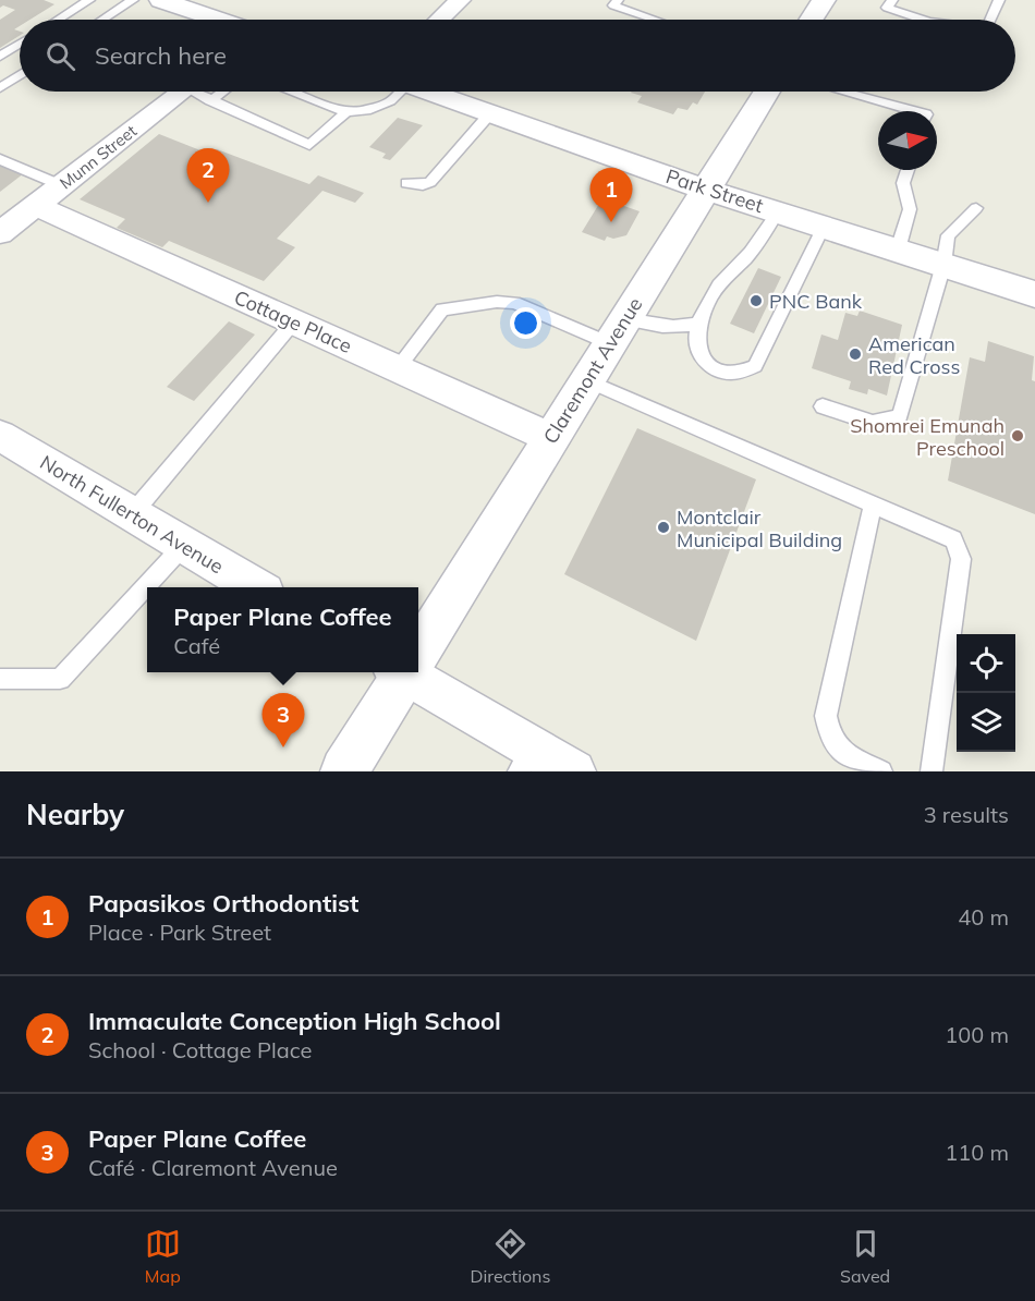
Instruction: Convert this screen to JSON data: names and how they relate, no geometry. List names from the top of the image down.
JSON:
{
  "streets": {
    "street": [
      "Munn Street",
      "Park Street",
      "Cottage Place",
      "Claremont Avenue",
      "North Fullerton Avenue"
    ]
  },
  "crossings": [
    ["Munn Street", "Cottage Place"],
    ["Park Street", "Claremont Avenue"],
    ["Cottage Place", "Claremont Avenue"]
  ],
  "places": [
    "PNC Bank",
    "American Red Cross",
    "Shomrei Emunah Preschool",
    "Montclair Municipal Building"
  ],
  "north": "right",
  "page": {
    "search": "Search here",
    "pins": ["2", "1", "3"],
    "popup": ["Paper Plane Coffee", "Café"],
    "heading": ["Nearby", "3 results"],
    "list": [
      {
        "mark": "1",
        "name": "Papasikos Orthodontist",
        "note": "Place · Park Street",
        "value": "40 m"
      },
      {
        "mark": "2",
        "name": "Immaculate Conception High School",
        "note": "School · Cottage Place",
        "value": "100 m"
      },
      {
        "mark": "3",
        "name": "Paper Plane Coffee",
        "note": "Café · Claremont Avenue",
        "value": "110 m"
      }
    ],
    "nav": ["Map", "Directions", "Saved"]
  }
}
